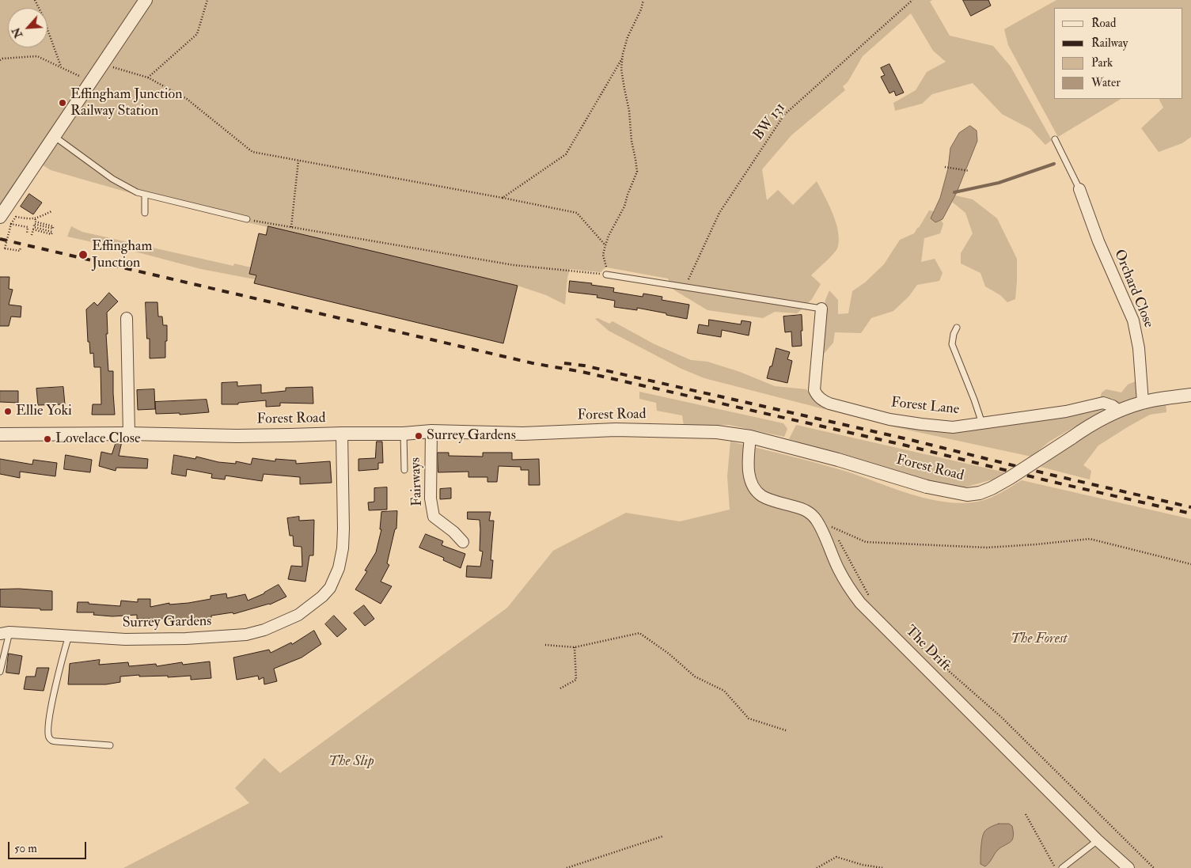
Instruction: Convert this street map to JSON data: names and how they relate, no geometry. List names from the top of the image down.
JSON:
{
  "streets": {
    "street": [
      "Orchard Close",
      "Forest Lane",
      "Forest Road",
      "Fairways",
      "Surrey Gardens",
      "The Drift"
    ],
    "path": ["BW 131"]
  },
  "crossings": [
    ["Orchard Close", "Forest Road"],
    ["Forest Lane", "Forest Road"],
    ["Forest Road", "Fairways"],
    ["Forest Road", "Surrey Gardens"]
  ],
  "parks": ["The Forest", "The Slip"],
  "places": [
    "Effingham Junction Railway Station",
    "Effingham Junction",
    "Ellie Yoki",
    "Surrey Gardens",
    "Lovelace Close"
  ],
  "legend": [
    "Road",
    "Railway",
    "Park",
    "Water"
  ],
  "scale_bar": "50 m",
  "north": "bottom left"
}
